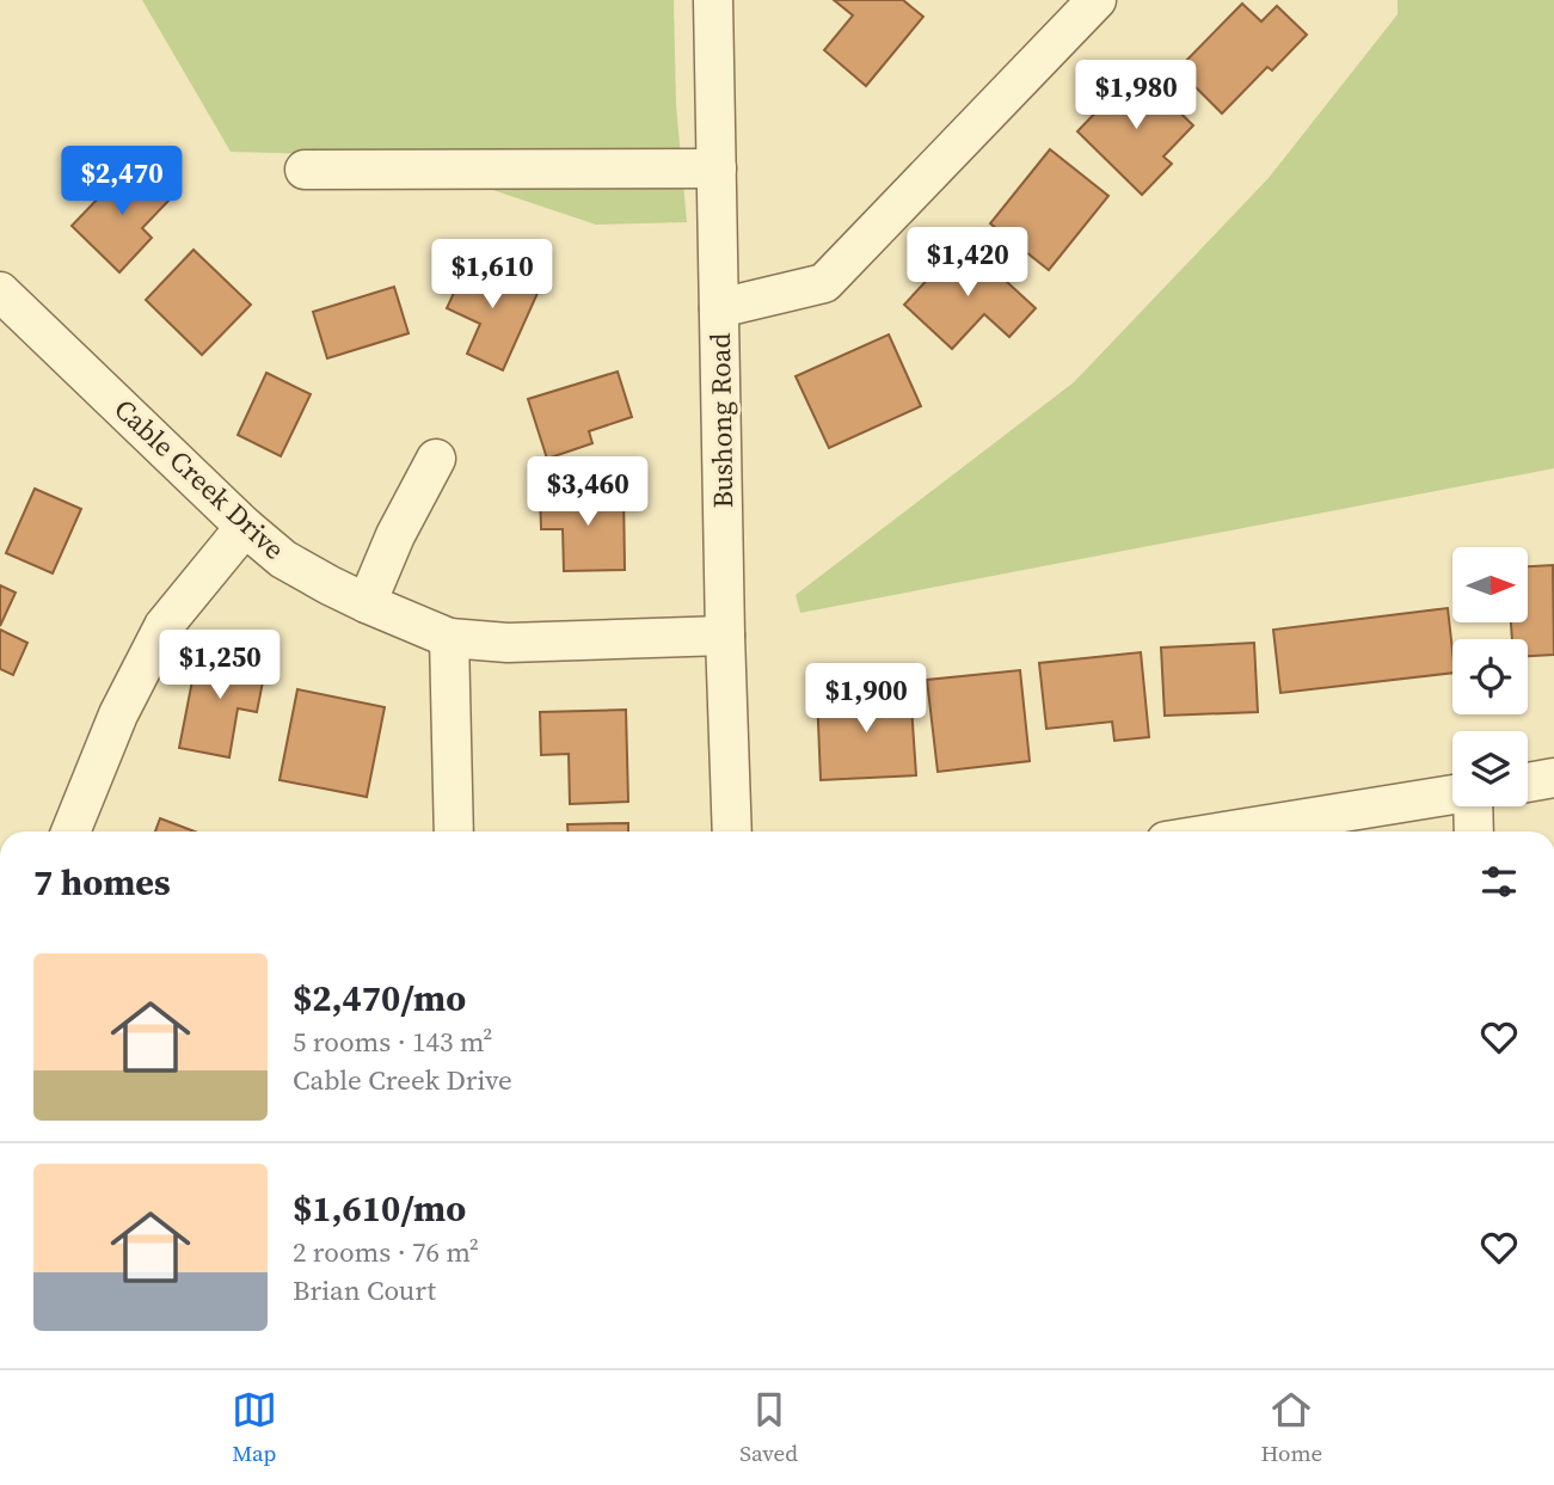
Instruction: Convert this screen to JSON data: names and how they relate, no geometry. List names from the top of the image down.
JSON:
{
  "streets": {
    "street": ["Bushong Road", "Cable Creek Drive"]
  },
  "crossings": [
    ["Bushong Road", "Cable Creek Drive"]
  ],
  "north": "right",
  "page": {
    "price": [
      "$1,980",
      "$2,470",
      "$1,420",
      "$1,610",
      "$3,460",
      "$1,250",
      "$1,900"
    ],
    "heading": "7 homes",
    "list": [
      {
        "name": "$2,470/mo",
        "note": "5 rooms · 143 m² · Cable Creek Drive"
      },
      {
        "name": "$1,610/mo",
        "note": "2 rooms · 76 m² · Brian Court"
      }
    ],
    "tabs": ["Map", "Saved", "Home"]
  }
}
